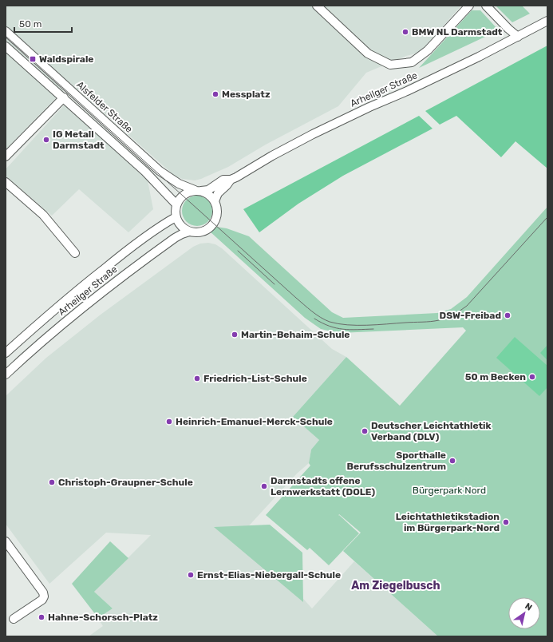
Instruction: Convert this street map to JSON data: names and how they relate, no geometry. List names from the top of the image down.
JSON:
{
  "streets": {
    "street": ["Arheilger Straße", "Alsfelder Straße"]
  },
  "crossings": [
    ["Arheilger Straße", "Alsfelder Straße"]
  ],
  "districts": ["Am Ziegelbusch"],
  "parks": ["Bürgerpark Nord"],
  "places": {
    "other": [
      "BMW NL Darmstadt",
      "Messplatz",
      "IG Metall Darmstadt",
      "DSW-Freibad",
      "Martin-Behaim-Schule",
      "50 m Becken",
      "Friedrich-List-Schule",
      "Heinrich-Emanuel-Merck-Schule",
      "Deutscher Leichtathletik Verband (DLV)",
      "Sporthalle Berufsschulzentrum",
      "Christoph-Graupner-Schule",
      "Darmstadts offene Lernwerkstatt (DOLE)",
      "Leichtathletikstadion im Bürgerpark-Nord",
      "Ernst-Elias-Niebergall-Schule",
      "Hahne-Schorsch-Platz"
    ],
    "transit": ["Waldspirale"]
  },
  "scale_bar": "50 m",
  "north": "top right"
}
